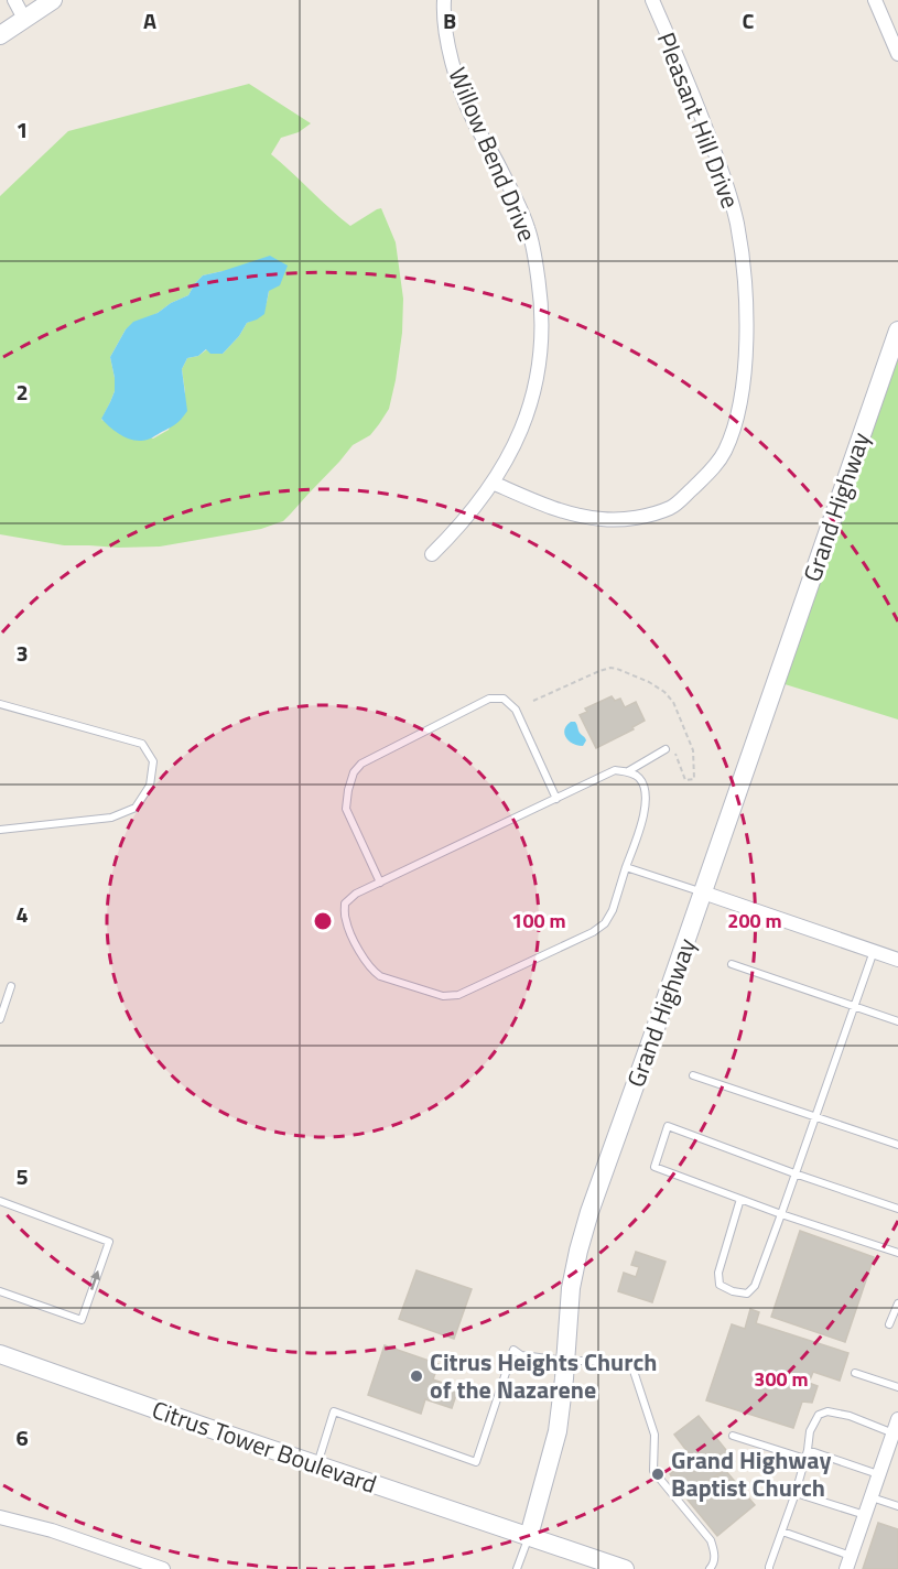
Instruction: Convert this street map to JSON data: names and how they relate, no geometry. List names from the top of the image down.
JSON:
{
  "streets": {
    "street": [
      "Pleasant Hill Drive",
      "Willow Bend Drive",
      "Grand Highway",
      "Citrus Tower Boulevard"
    ]
  },
  "crossings": [
    ["Pleasant Hill Drive", "Willow Bend Drive"],
    ["Grand Highway", "Citrus Tower Boulevard"]
  ],
  "places": ["Citrus Heights Church of the Nazarene", "Grand Highway Baptist Church"],
  "grid": {
    "columns": ["A", "B", "C"],
    "rows": [
      "1",
      "2",
      "3",
      "4",
      "5",
      "6"
    ]
  },
  "rings": ["100 m", "200 m", "300 m"]
}
